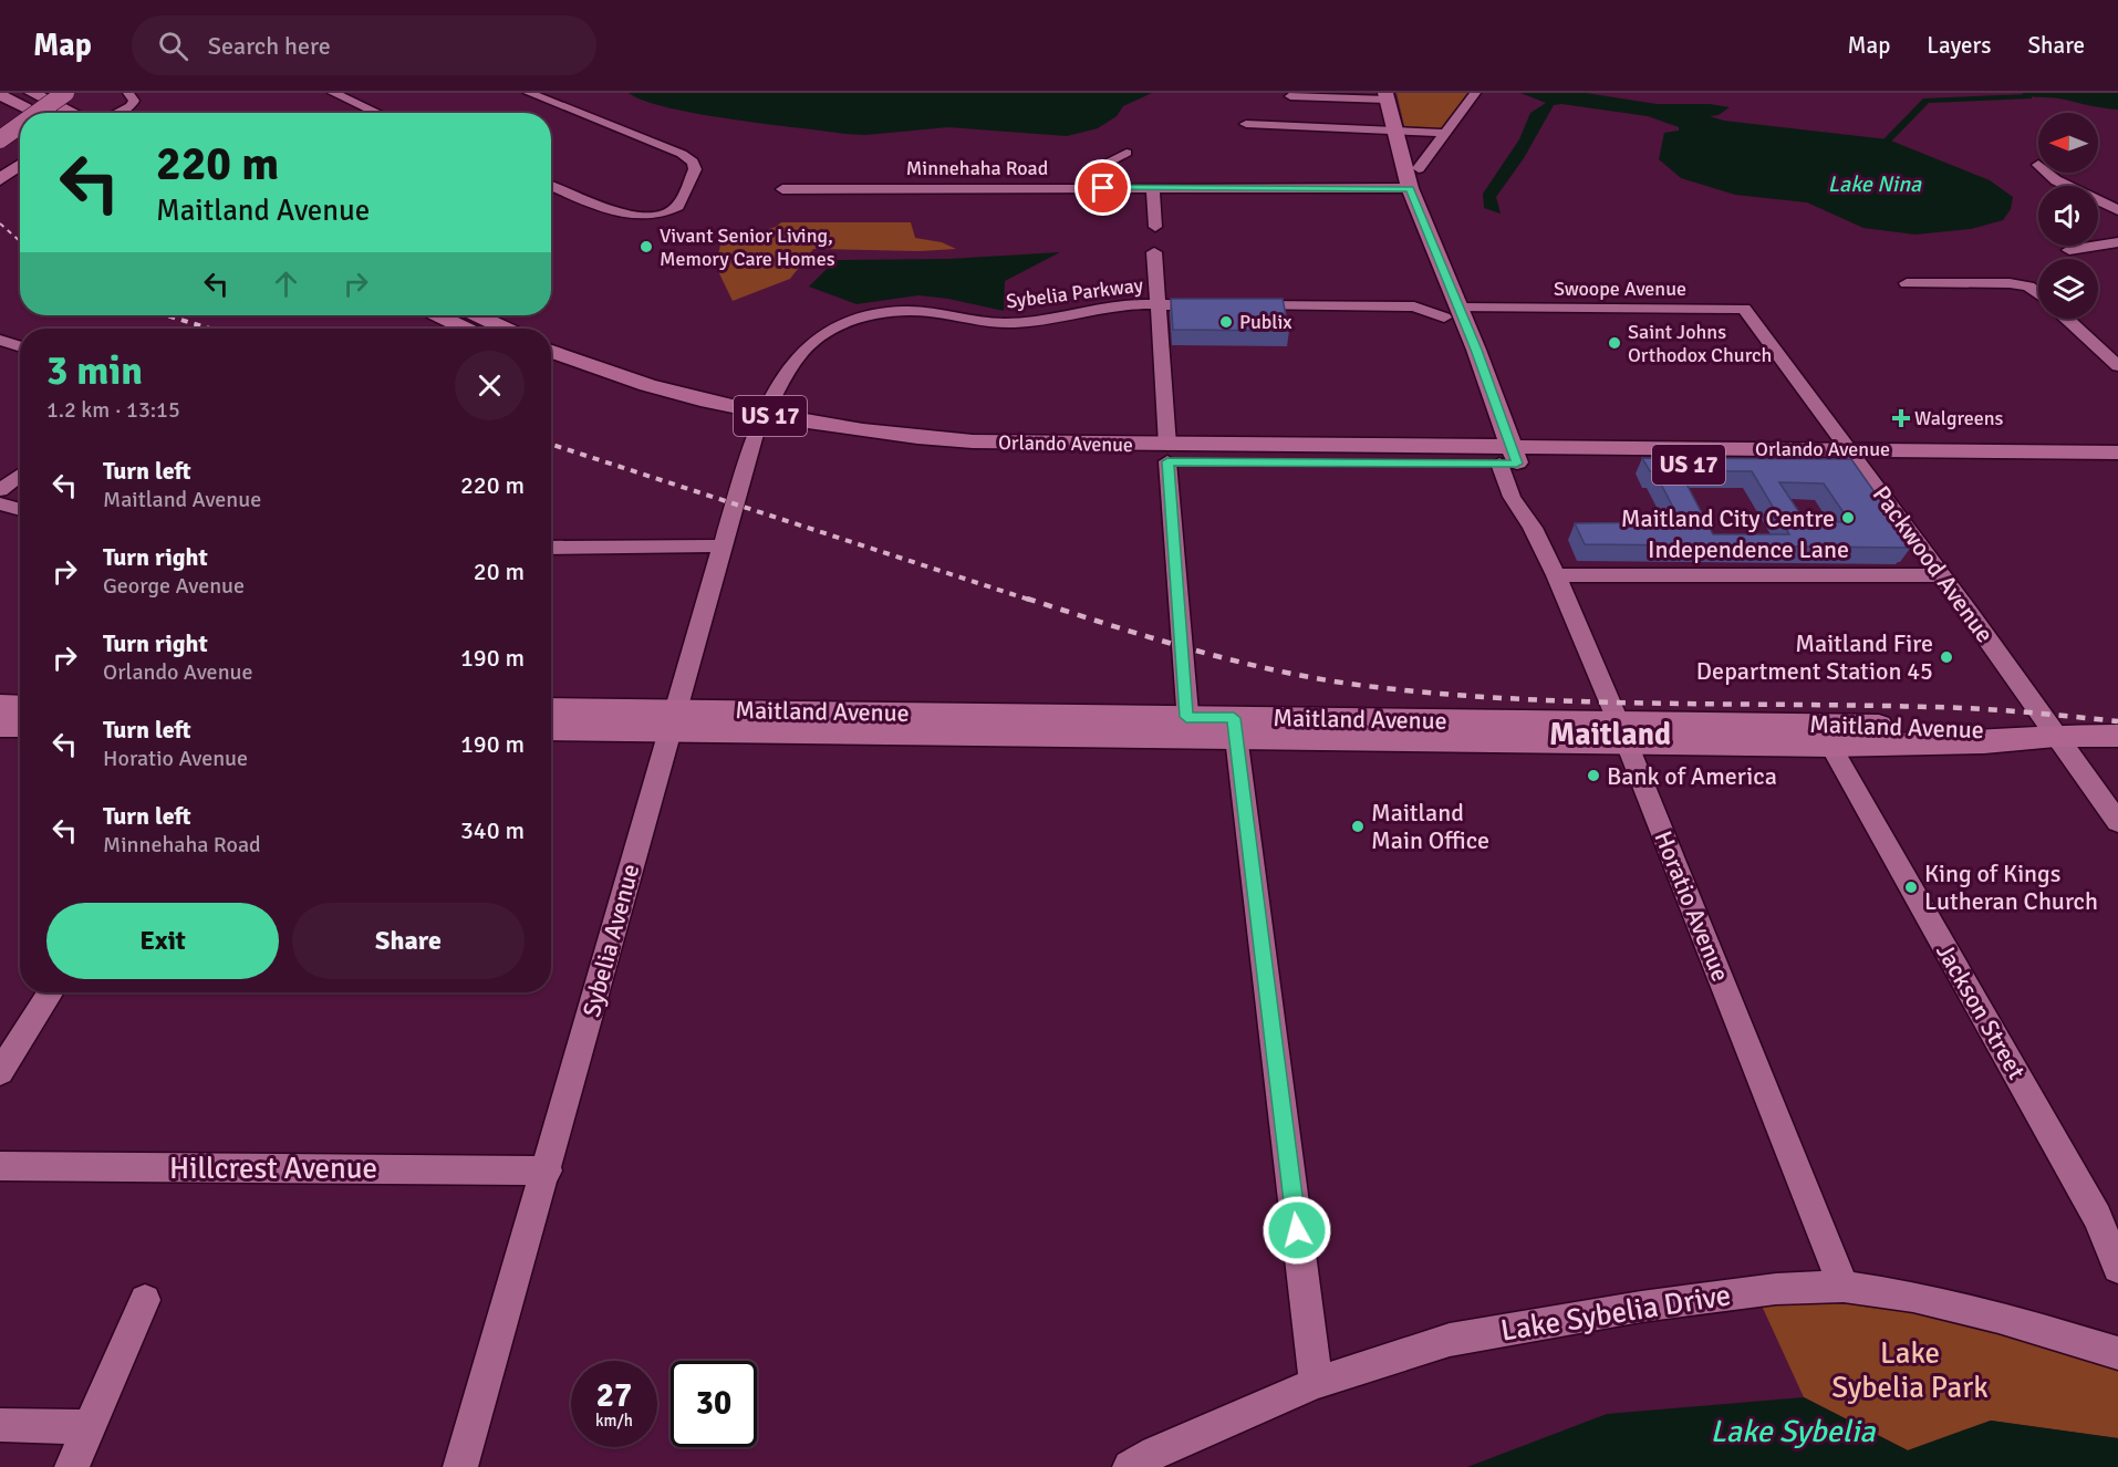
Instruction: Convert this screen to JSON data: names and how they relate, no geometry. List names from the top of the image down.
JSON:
{
  "streets": {
    "main road": [
      "US 17",
      "Orlando Avenue",
      "Maitland Avenue",
      "Horatio Avenue"
    ],
    "street": [
      "Minnehaha Road",
      "Swoope Avenue",
      "Sybelia Parkway",
      "Independence Lane",
      "Packwood Avenue",
      "Sybelia Avenue",
      "Jackson Street",
      "Hillcrest Avenue",
      "Lake Sybelia Drive"
    ]
  },
  "crossings": [
    ["Minnehaha Road", "Horatio Avenue"],
    ["Swoope Avenue", "Packwood Avenue"],
    ["Swoope Avenue", "Horatio Avenue"],
    ["Sybelia Parkway", "Orlando Avenue"],
    ["Sybelia Parkway", "Sybelia Avenue"],
    ["Orlando Avenue", "Packwood Avenue"],
    ["Orlando Avenue", "Horatio Avenue"],
    ["Orlando Avenue", "Sybelia Avenue"],
    ["Independence Lane", "Packwood Avenue"],
    ["Independence Lane", "Horatio Avenue"],
    ["Packwood Avenue", "Maitland Avenue"],
    ["Maitland Avenue", "Horatio Avenue"],
    ["Maitland Avenue", "Sybelia Avenue"],
    ["Maitland Avenue", "Jackson Street"],
    ["Horatio Avenue", "Lake Sybelia Drive"],
    ["Sybelia Avenue", "Hillcrest Avenue"]
  ],
  "districts": ["Maitland"],
  "water": ["Lake Nina", "Lake Sybelia"],
  "parks": ["Lake Sybelia Park"],
  "places": {
    "other": [
      "Vivant Senior Living, Memory Care Homes",
      "Publix",
      "Saint Johns Orthodox Church",
      "Maitland City Centre",
      "Maitland Fire Department Station 45",
      "Bank of America",
      "Maitland Main Office",
      "King of Kings Lutheran Church"
    ],
    "health": ["Walgreens"]
  },
  "north": "left",
  "page": {
    "header": "Map",
    "search": "Search here",
    "nav": ["Map", "Layers", "Share"],
    "turn": ["220 m", "Maitland Avenue"],
    "heading": ["3 min", "1.2 km · 13:15"],
    "list": [
      {
        "name": "Turn left",
        "note": "Maitland Avenue",
        "value": "220 m"
      },
      {
        "name": "Turn right",
        "note": "George Avenue",
        "value": "20 m"
      },
      {
        "name": "Turn right",
        "note": "Orlando Avenue",
        "value": "190 m"
      },
      {
        "name": "Turn left",
        "note": "Horatio Avenue",
        "value": "190 m"
      },
      {
        "name": "Turn left",
        "note": "Minnehaha Road",
        "value": "340 m"
      }
    ],
    "buttons": ["Exit", "Share"],
    "speed": "27 km/h",
    "limit": "30"
  }
}
